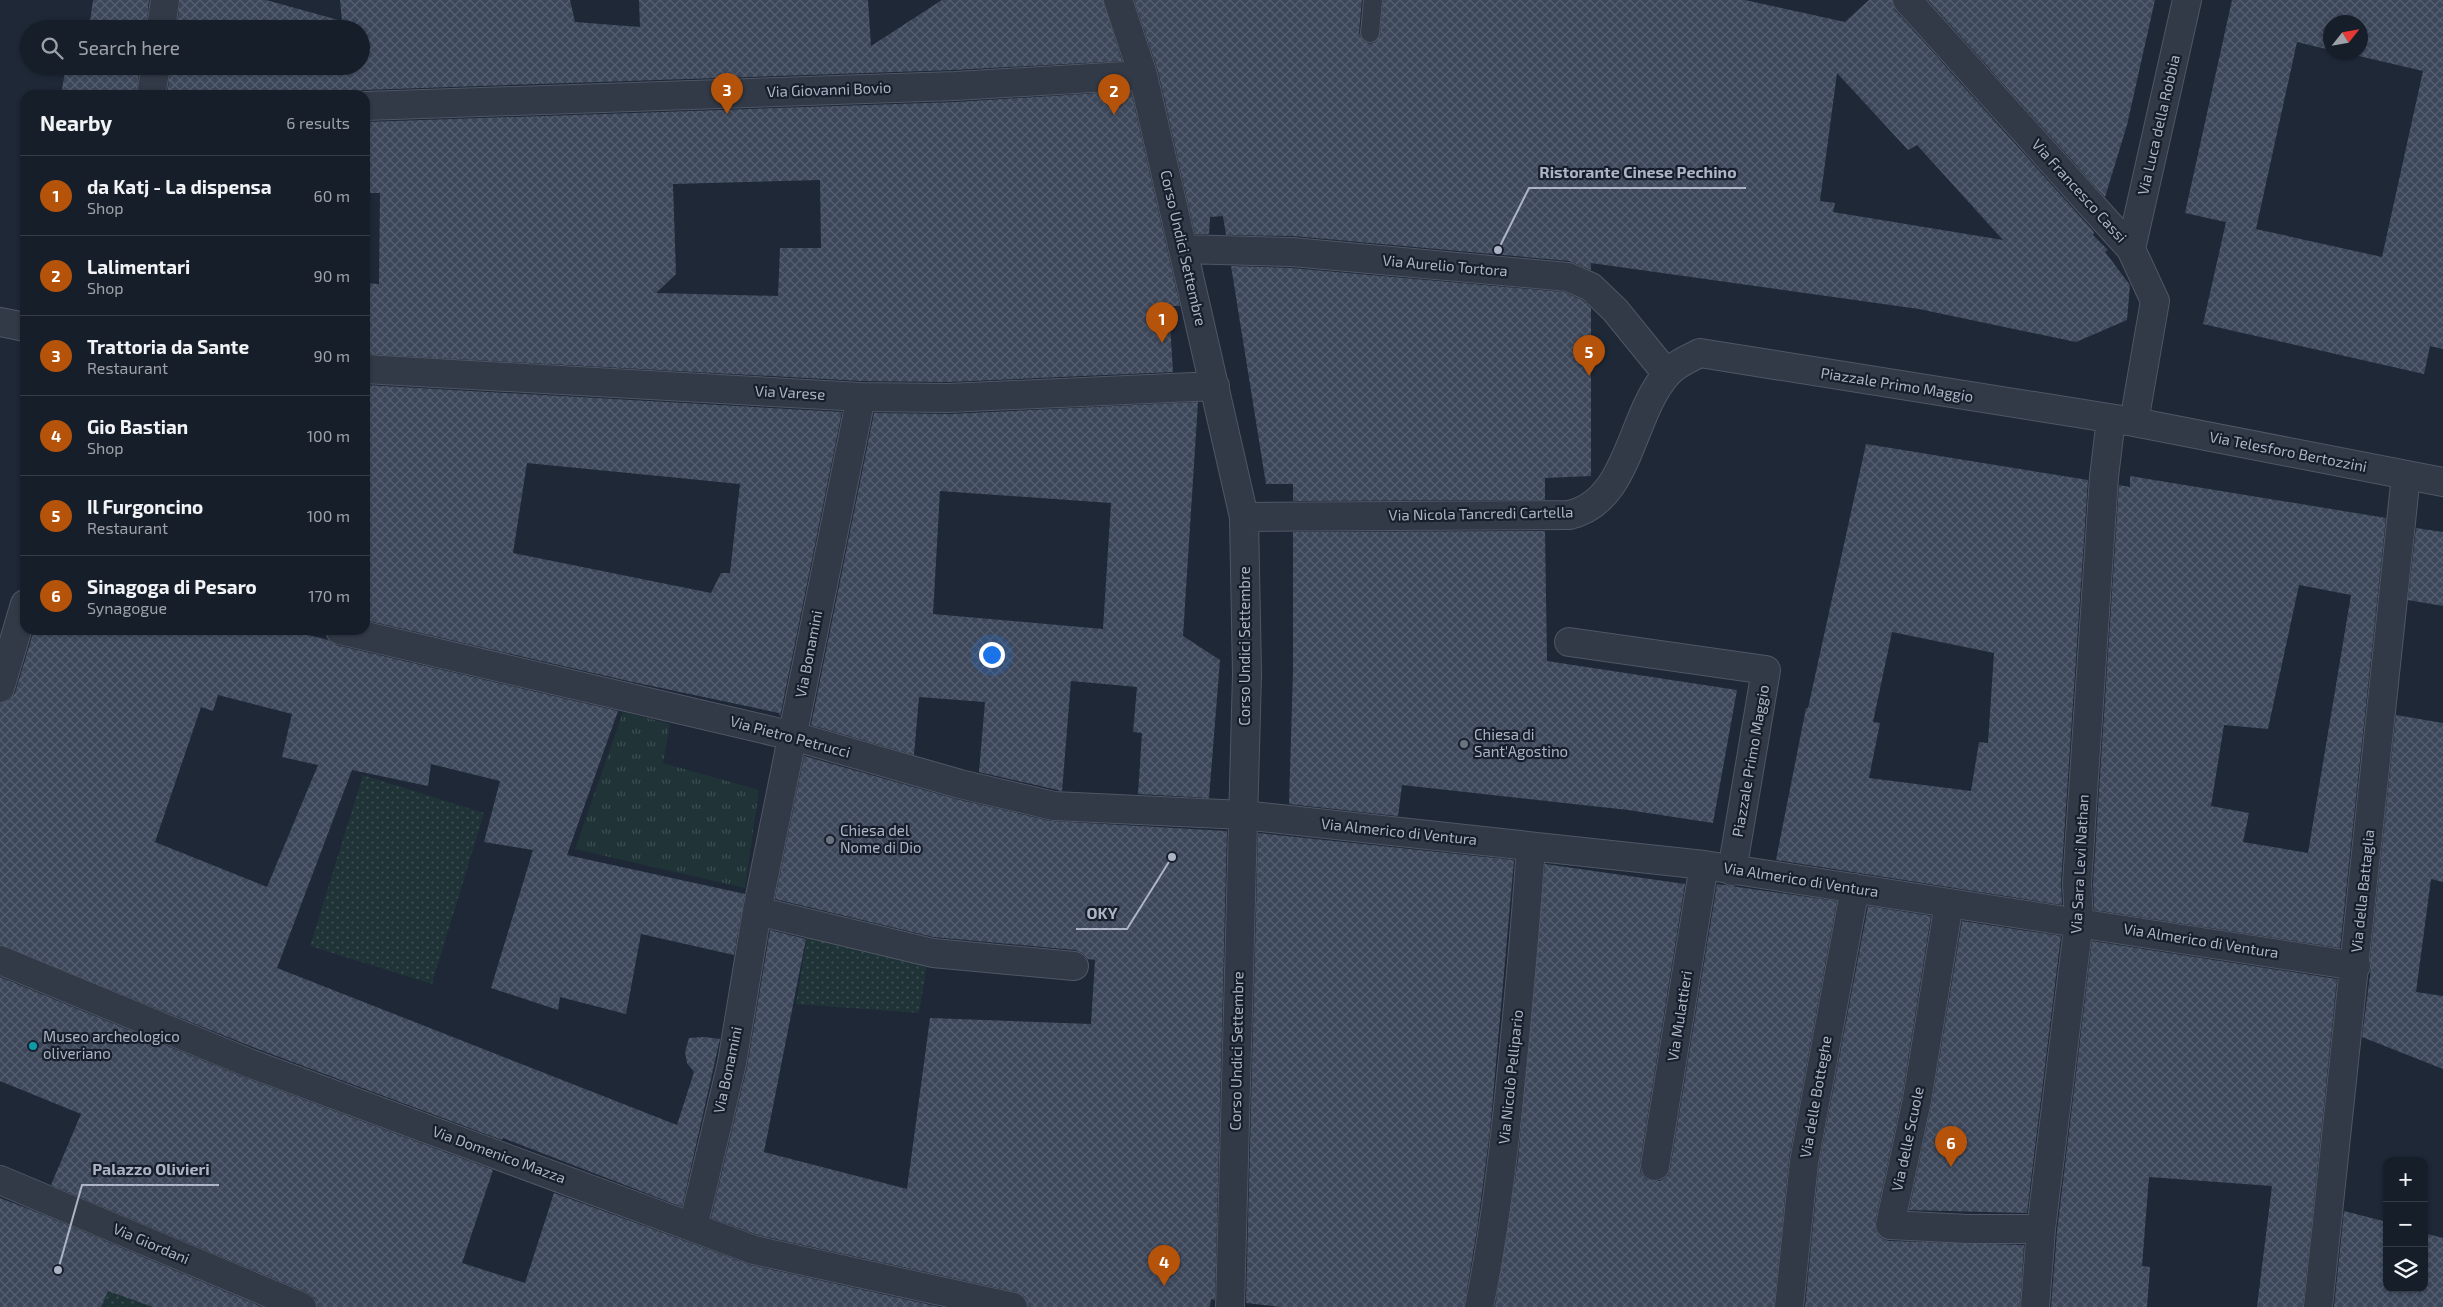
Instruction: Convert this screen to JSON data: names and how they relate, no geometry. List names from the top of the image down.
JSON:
{
  "streets": {
    "street": [
      "Via Giovanni Bovio",
      "Via Luca della Robbia",
      "Via Francesco Cassi",
      "Corso Undici Settembre",
      "Via Aurelio Tortora",
      "Piazzale Primo Maggio",
      "Via Varese",
      "Via Telesforo Bertozzini",
      "Via Nicola Tancredi Cartella",
      "Via Bonamini",
      "Via Pietro Petrucci",
      "Via Almerico di Ventura",
      "Via Sara Levi Nathan",
      "Via della Battaglia",
      "Via Mulattieri",
      "Via Nicolò Pellipario",
      "Via delle Botteghe",
      "Via delle Scuole",
      "Via Domenico Mazza",
      "Via Giordani"
    ]
  },
  "crossings": [
    ["Via Giovanni Bovio", "Corso Undici Settembre"],
    ["Via Luca della Robbia", "Via Francesco Cassi"],
    ["Via Francesco Cassi", "Piazzale Primo Maggio"],
    ["Via Francesco Cassi", "Via Telesforo Bertozzini"],
    ["Via Francesco Cassi", "Via Sara Levi Nathan"],
    ["Corso Undici Settembre", "Via Aurelio Tortora"],
    ["Corso Undici Settembre", "Via Varese"],
    ["Corso Undici Settembre", "Via Nicola Tancredi Cartella"],
    ["Corso Undici Settembre", "Via Pietro Petrucci"],
    ["Corso Undici Settembre", "Via Almerico di Ventura"],
    ["Via Aurelio Tortora", "Piazzale Primo Maggio"],
    ["Via Aurelio Tortora", "Via Nicola Tancredi Cartella"],
    ["Piazzale Primo Maggio", "Via Telesforo Bertozzini"],
    ["Piazzale Primo Maggio", "Via Nicola Tancredi Cartella"],
    ["Piazzale Primo Maggio", "Via Almerico di Ventura"],
    ["Piazzale Primo Maggio", "Via Sara Levi Nathan"],
    ["Via Varese", "Via Bonamini"],
    ["Via Telesforo Bertozzini", "Via Sara Levi Nathan"],
    ["Via Telesforo Bertozzini", "Via della Battaglia"],
    ["Via Bonamini", "Via Pietro Petrucci"],
    ["Via Bonamini", "Via Domenico Mazza"],
    ["Via Pietro Petrucci", "Via Almerico di Ventura"],
    ["Via Almerico di Ventura", "Via Sara Levi Nathan"],
    ["Via Almerico di Ventura", "Via della Battaglia"],
    ["Via Almerico di Ventura", "Via Mulattieri"],
    ["Via Almerico di Ventura", "Via Nicolò Pellipario"],
    ["Via Almerico di Ventura", "Via delle Botteghe"],
    ["Via Almerico di Ventura", "Via delle Scuole"],
    ["Via Sara Levi Nathan", "Via delle Scuole"]
  ],
  "places": [
    "Ristorante Cinese Pechino",
    "Chiesa di Sant'Agostino",
    "Chiesa del Nome di Dio",
    "OKY",
    "Museo archeologico oliveriano",
    "Palazzo Olivieri"
  ],
  "north": "top right",
  "page": {
    "search": "Search here",
    "pins": [
      "3",
      "2",
      "1",
      "5",
      "6",
      "4"
    ],
    "heading": ["Nearby", "6 results"],
    "list": [
      {
        "mark": "1",
        "name": "da Katj - La dispensa",
        "note": "Shop",
        "value": "60 m"
      },
      {
        "mark": "2",
        "name": "Lalimentari",
        "note": "Shop",
        "value": "90 m"
      },
      {
        "mark": "3",
        "name": "Trattoria da Sante",
        "note": "Restaurant",
        "value": "90 m"
      },
      {
        "mark": "4",
        "name": "Gio Bastian",
        "note": "Shop",
        "value": "100 m"
      },
      {
        "mark": "5",
        "name": "Il Furgoncino",
        "note": "Restaurant",
        "value": "100 m"
      },
      {
        "mark": "6",
        "name": "Sinagoga di Pesaro",
        "note": "Synagogue",
        "value": "170 m"
      }
    ],
    "map_buttons": ["+", "−"]
  }
}
